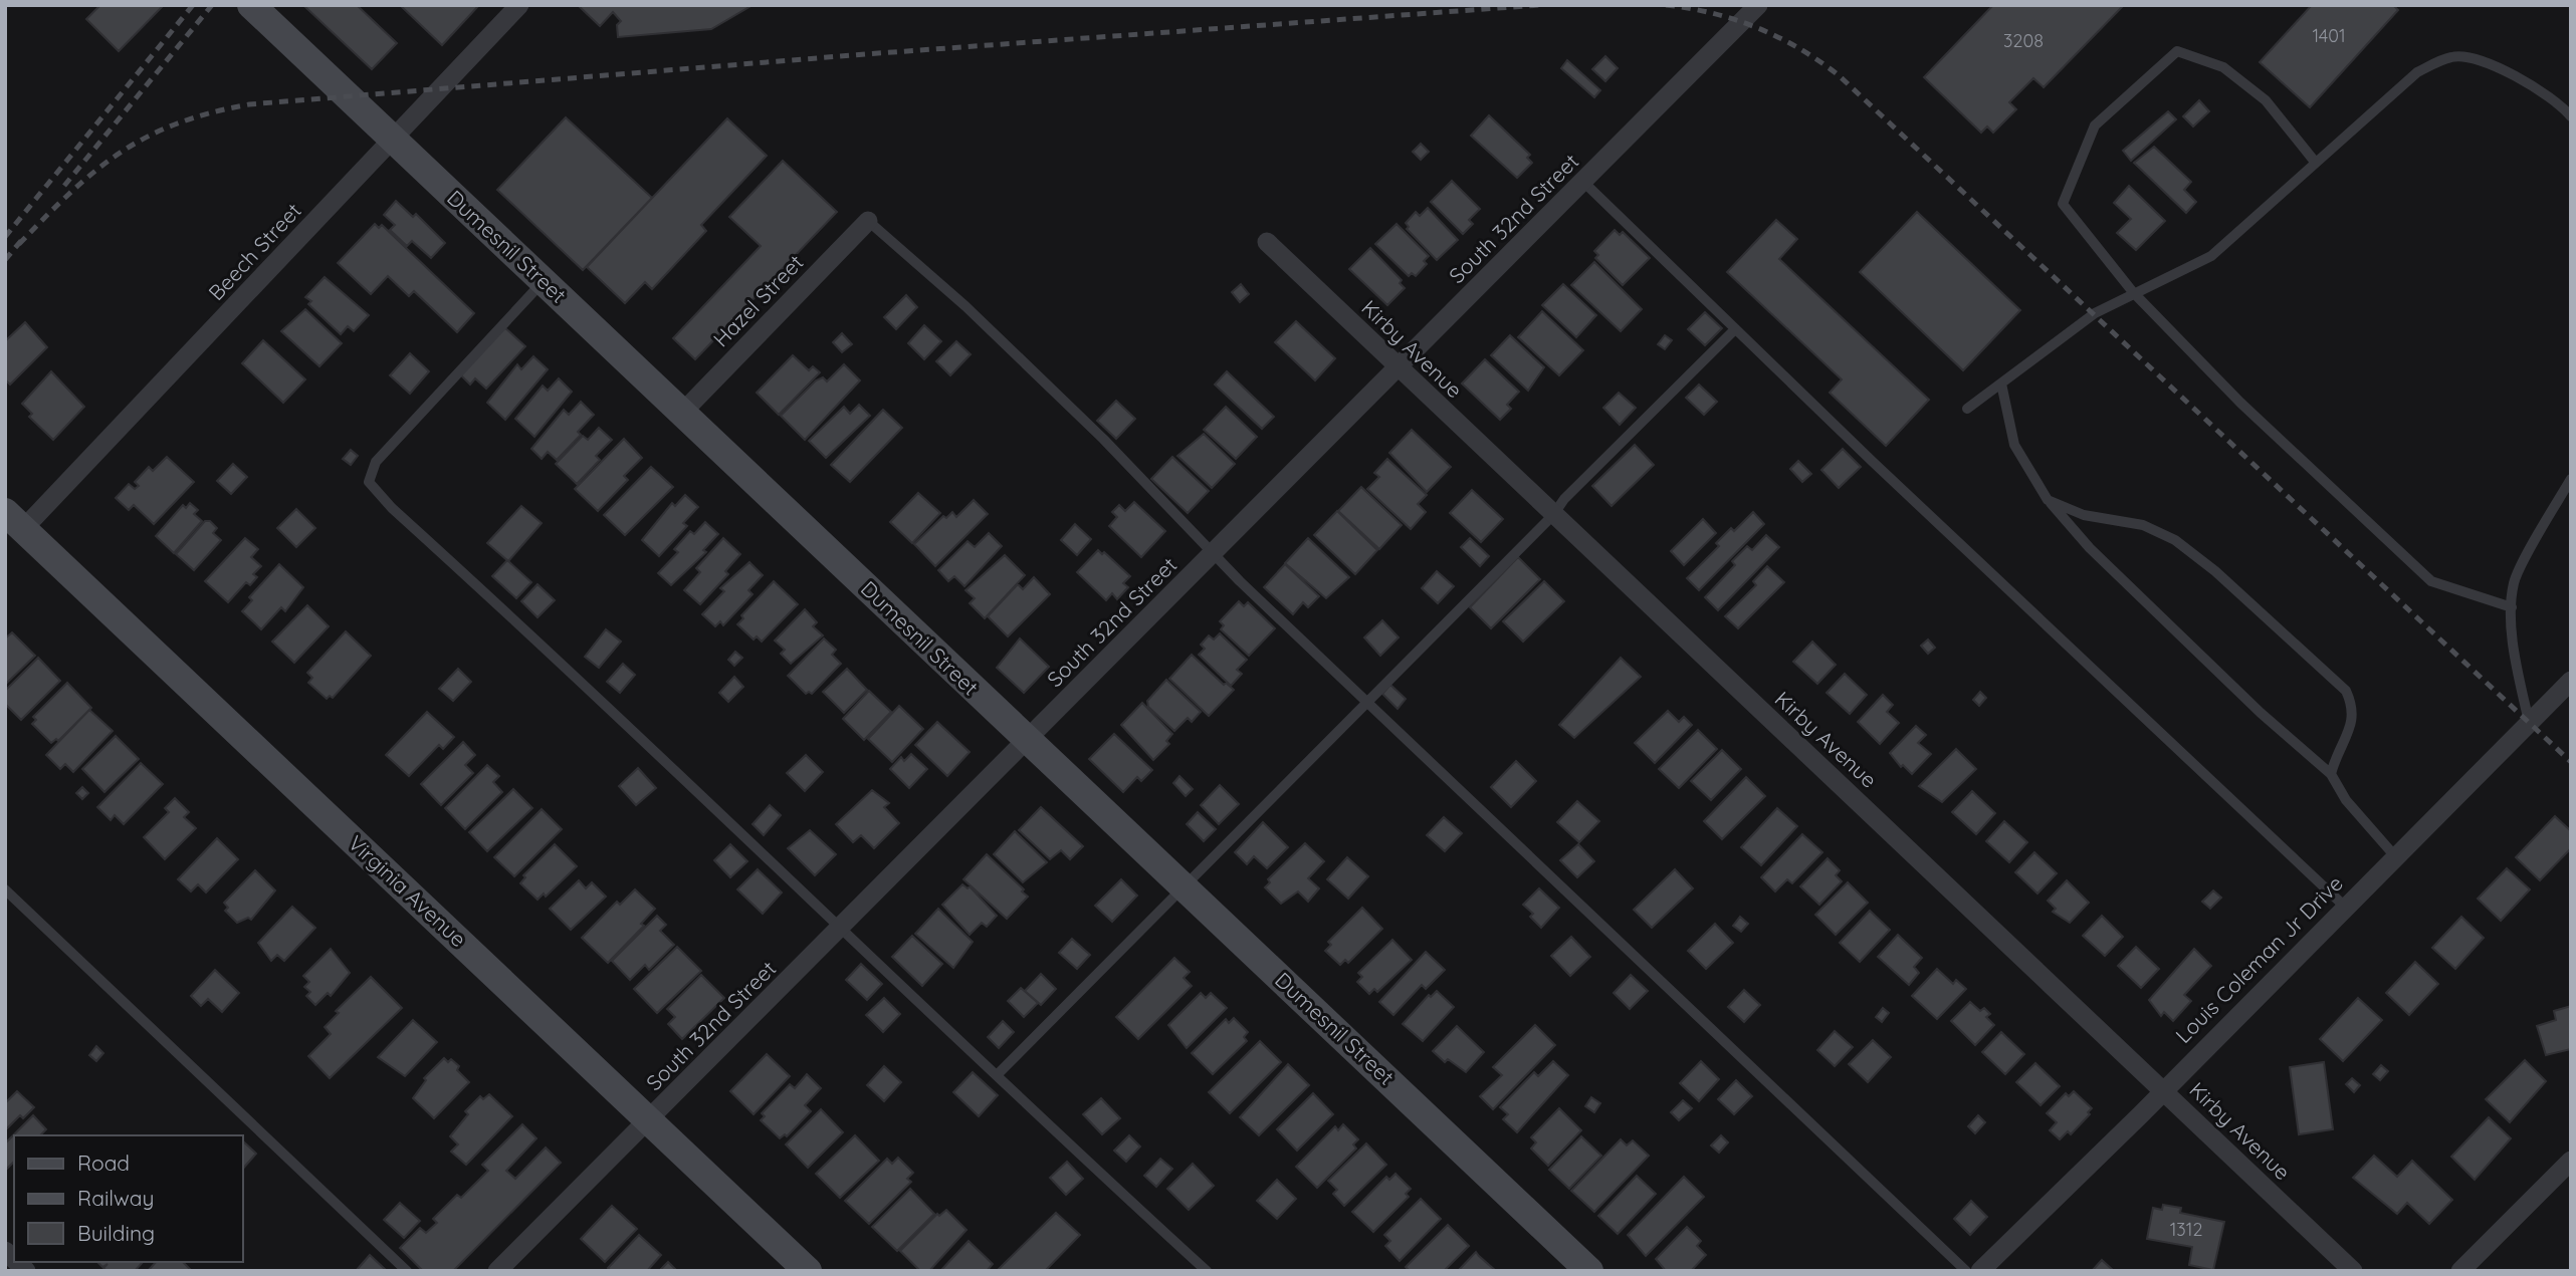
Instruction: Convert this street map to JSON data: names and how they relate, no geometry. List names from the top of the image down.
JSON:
{
  "streets": {
    "main road": ["Dumesnil Street", "Virginia Avenue"],
    "street": [
      "South 32nd Street",
      "Beech Street",
      "Hazel Street",
      "Kirby Avenue",
      "Louis Coleman Jr Drive"
    ]
  },
  "crossings": [
    ["South 32nd Street", "Dumesnil Street"],
    ["South 32nd Street", "Kirby Avenue"],
    ["South 32nd Street", "Virginia Avenue"],
    ["Dumesnil Street", "Beech Street"],
    ["Dumesnil Street", "Hazel Street"],
    ["Beech Street", "Virginia Avenue"],
    ["Kirby Avenue", "Louis Coleman Jr Drive"]
  ],
  "house_numbers": ["1401", "3208", "1312"],
  "legend": ["Road", "Railway", "Building"]
}
